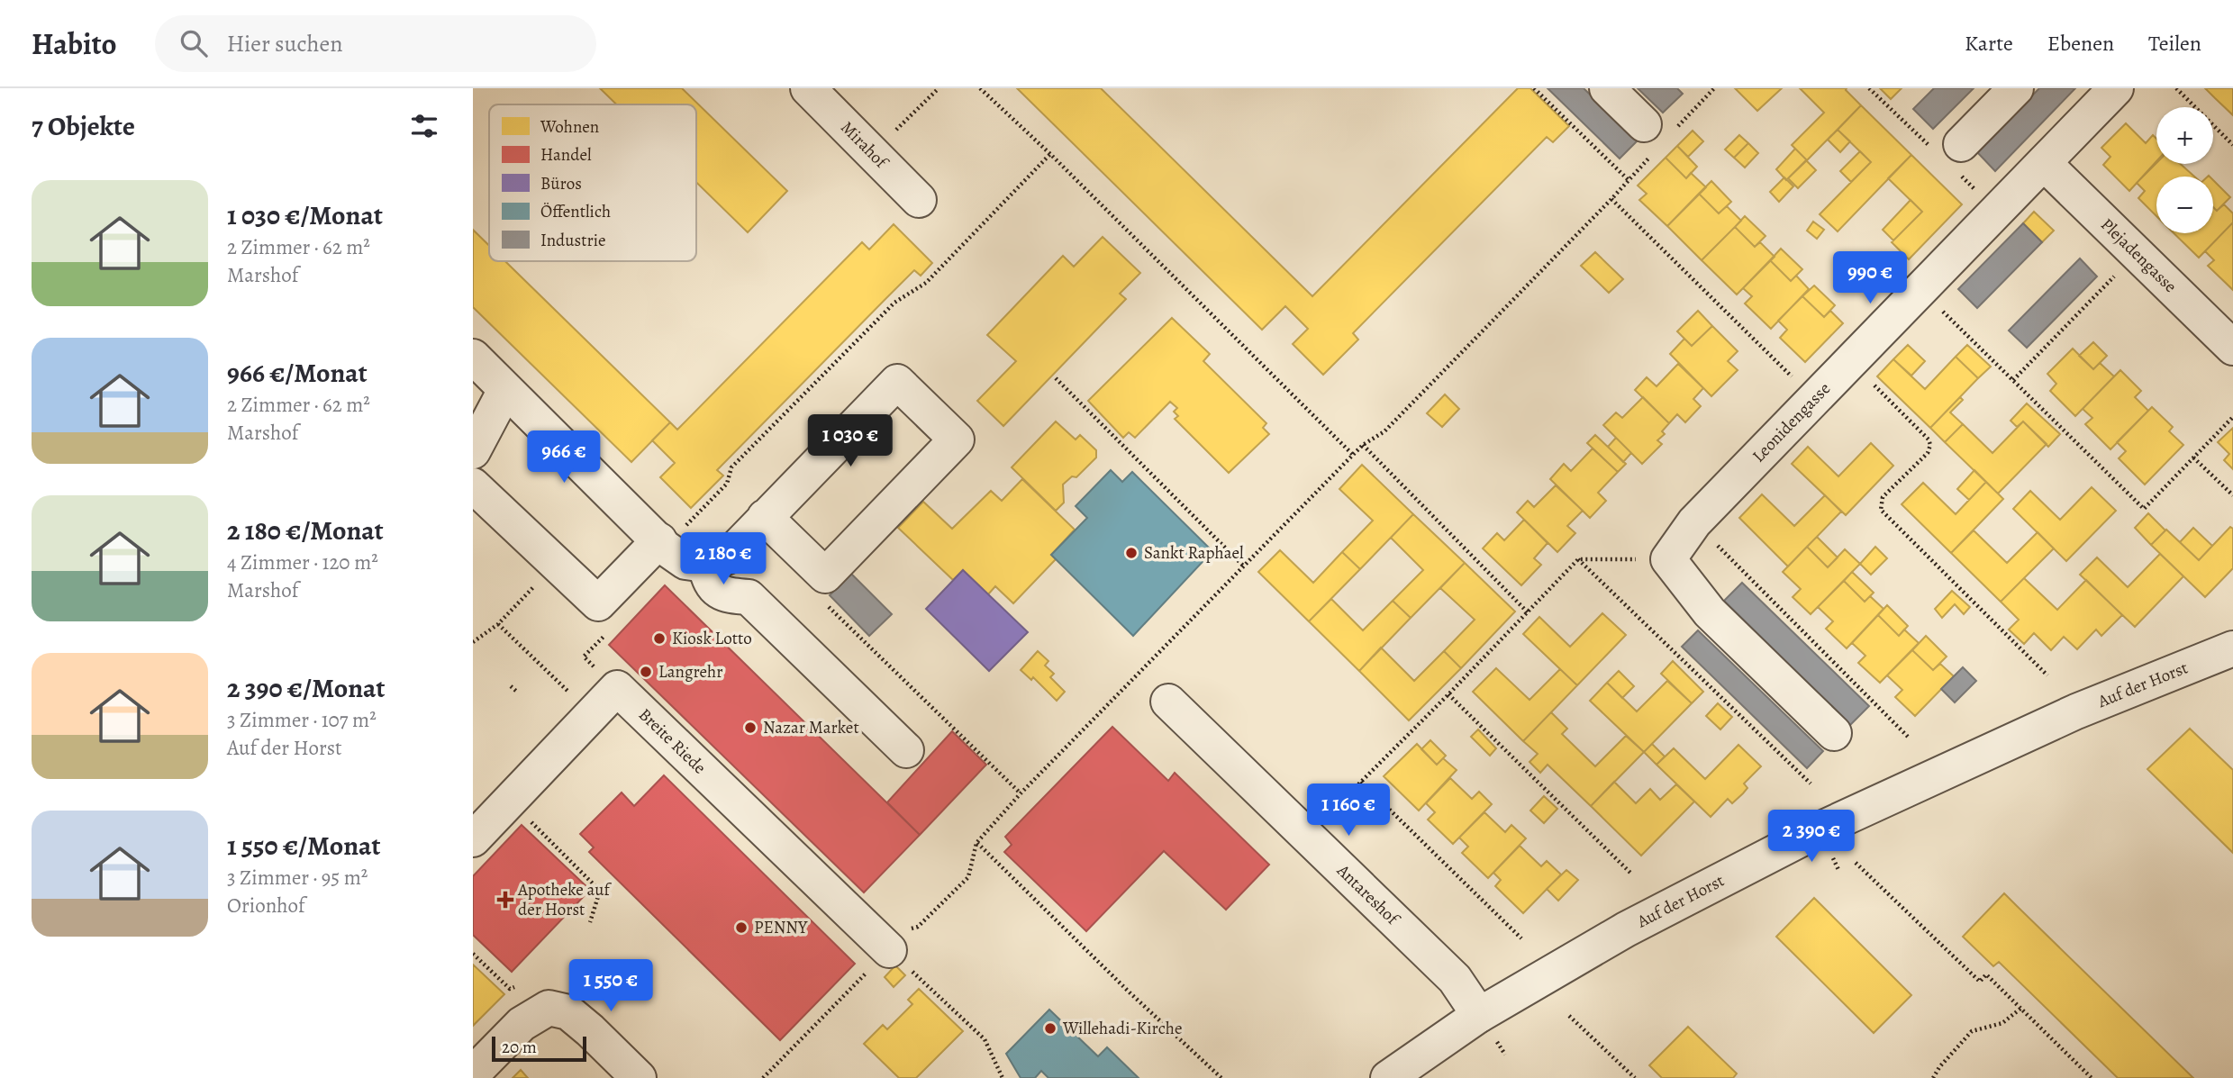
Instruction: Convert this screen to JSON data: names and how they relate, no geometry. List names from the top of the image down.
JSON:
{
  "streets": {
    "street": [
      "Mirahof",
      "Plejadengasse",
      "Leonidengasse",
      "Auf der Horst",
      "Breite Riede",
      "Antareshof"
    ]
  },
  "crossings": [
    ["Plejadengasse", "Leonidengasse"],
    ["Auf der Horst", "Antareshof"]
  ],
  "places": {
    "other": [
      "Sankt Raphael",
      "Kiosk Lotto",
      "Langrehr",
      "Nazar Market",
      "PENNY",
      "Willehadi-Kirche"
    ],
    "health": ["Apotheke auf der Horst"]
  },
  "legend": [
    "Wohnen",
    "Handel",
    "Büros",
    "Öffentlich",
    "Industrie"
  ],
  "scale_bar": "20 m",
  "page": {
    "header": "Habito",
    "search": "Hier suchen",
    "nav": ["Karte", "Ebenen", "Teilen"],
    "heading": "7 Objekte",
    "map_buttons": ["+", "−"],
    "list": [
      {
        "name": "1 030 €/Monat",
        "note": "2 Zimmer · 62 m² · Marshof"
      },
      {
        "name": "966 €/Monat",
        "note": "2 Zimmer · 62 m² · Marshof"
      },
      {
        "name": "2 180 €/Monat",
        "note": "4 Zimmer · 120 m² · Marshof"
      },
      {
        "name": "2 390 €/Monat",
        "note": "3 Zimmer · 107 m² · Auf der Horst"
      },
      {
        "name": "1 550 €/Monat",
        "note": "3 Zimmer · 95 m² · Orionhof"
      }
    ],
    "price": [
      "990 €",
      "1 030 €",
      "966 €",
      "2 180 €",
      "1 160 €",
      "2 390 €",
      "1 550 €"
    ],
    "scale": "20 m"
  }
}
